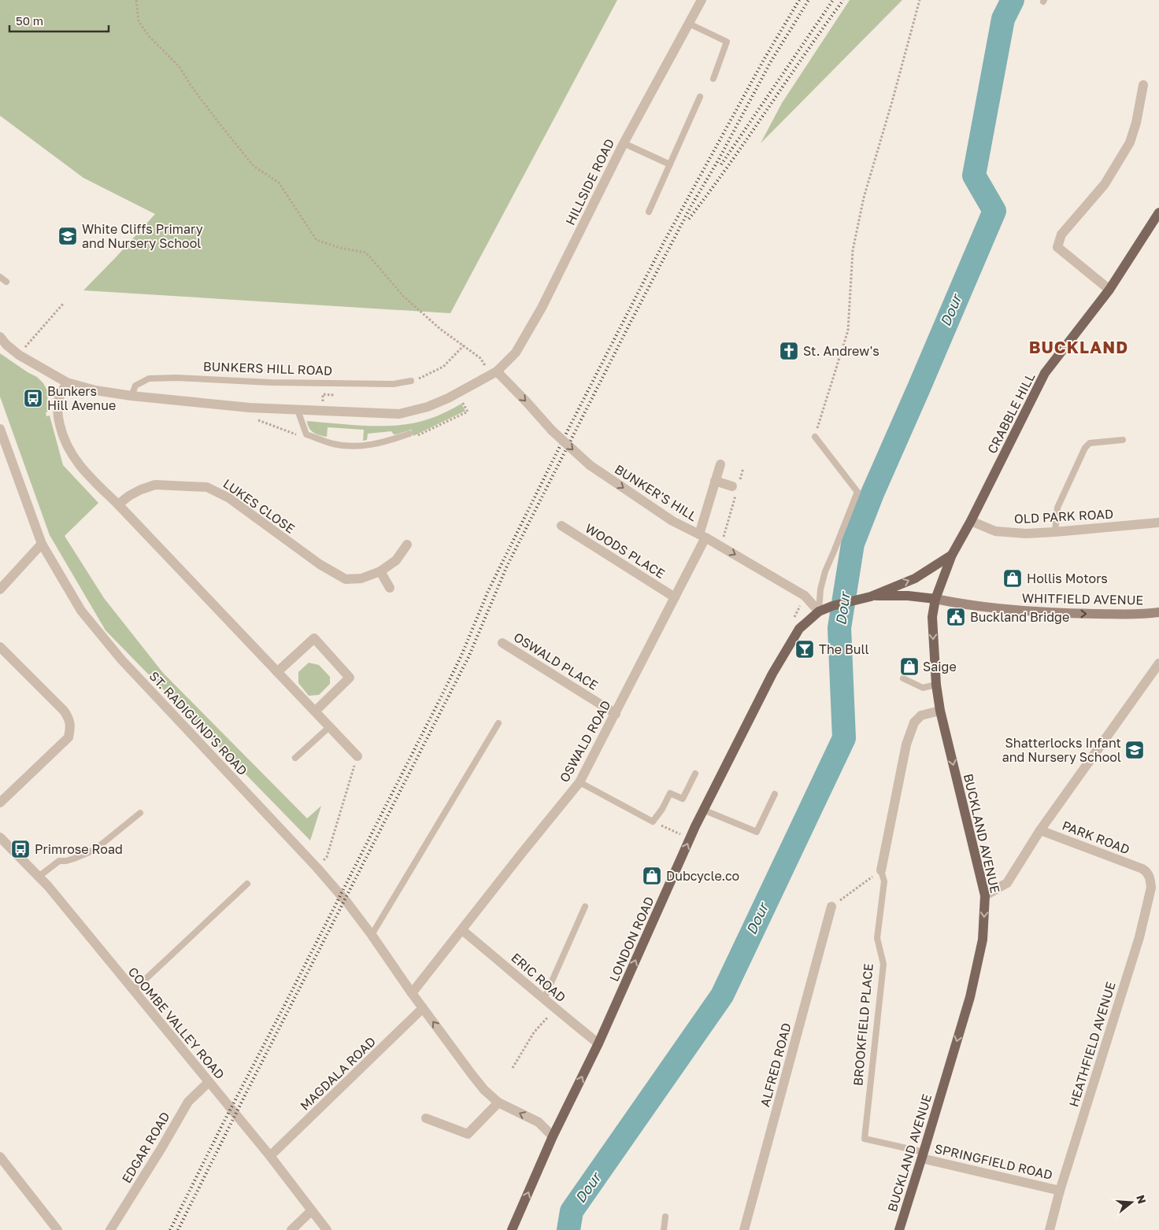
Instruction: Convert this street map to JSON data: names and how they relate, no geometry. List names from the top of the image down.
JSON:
{
  "streets": {
    "main road": ["CRABBLE HILL", "BUCKLAND AVENUE", "LONDON ROAD"],
    "street": [
      "HILLSIDE ROAD",
      "BUNKER'S HILL",
      "LUKES CLOSE",
      "OLD PARK ROAD",
      "WOODS PLACE",
      "WHITFIELD AVENUE",
      "OSWALD PLACE",
      "ST. RADIGUND'S ROAD",
      "OSWALD ROAD",
      "PARK ROAD",
      "ERIC ROAD",
      "COOMBE VALLEY ROAD",
      "BROOKFIELD PLACE",
      "HEATHFIELD AVENUE",
      "ALFRED ROAD",
      "MAGDALA ROAD",
      "EDGAR ROAD",
      "SPRINGFIELD ROAD"
    ],
    "lane": ["BUNKERS HILL ROAD"]
  },
  "crossings": [
    ["HILLSIDE ROAD", "BUNKER'S HILL"],
    ["CRABBLE HILL", "OLD PARK ROAD"],
    ["CRABBLE HILL", "BUCKLAND AVENUE"],
    ["CRABBLE HILL", "LONDON ROAD"],
    ["BUNKER'S HILL", "OSWALD ROAD"],
    ["BUNKER'S HILL", "LONDON ROAD"],
    ["WOODS PLACE", "OSWALD ROAD"],
    ["WHITFIELD AVENUE", "BUCKLAND AVENUE"],
    ["WHITFIELD AVENUE", "LONDON ROAD"],
    ["OSWALD PLACE", "OSWALD ROAD"],
    ["ST. RADIGUND'S ROAD", "OSWALD ROAD"],
    ["ST. RADIGUND'S ROAD", "LONDON ROAD"],
    ["ST. RADIGUND'S ROAD", "MAGDALA ROAD"],
    ["OSWALD ROAD", "ERIC ROAD"],
    ["BUCKLAND AVENUE", "LONDON ROAD"],
    ["BUCKLAND AVENUE", "BROOKFIELD PLACE"],
    ["BUCKLAND AVENUE", "SPRINGFIELD ROAD"],
    ["PARK ROAD", "HEATHFIELD AVENUE"],
    ["LONDON ROAD", "ERIC ROAD"],
    ["COOMBE VALLEY ROAD", "MAGDALA ROAD"],
    ["COOMBE VALLEY ROAD", "EDGAR ROAD"],
    ["BROOKFIELD PLACE", "SPRINGFIELD ROAD"],
    ["HEATHFIELD AVENUE", "SPRINGFIELD ROAD"]
  ],
  "one_way": [
    "BUNKER'S HILL",
    "WHITFIELD AVENUE",
    "BUCKLAND AVENUE",
    "LONDON ROAD"
  ],
  "districts": ["BUCKLAND"],
  "water": ["Dour"],
  "places": {
    "school or university": ["White Cliffs Primary and Nursery School", "Shatterlocks Infant and Nursery School"],
    "church": ["St. Andrew's"],
    "bus stop": ["Bunkers Hill Avenue", "Primrose Road"],
    "shop": ["Hollis Motors", "Saige", "Dubcycle.co"],
    "public building": ["Buckland Bridge"],
    "bar": ["The Bull"]
  },
  "scale_bar": "50 m",
  "north": "right"
}
